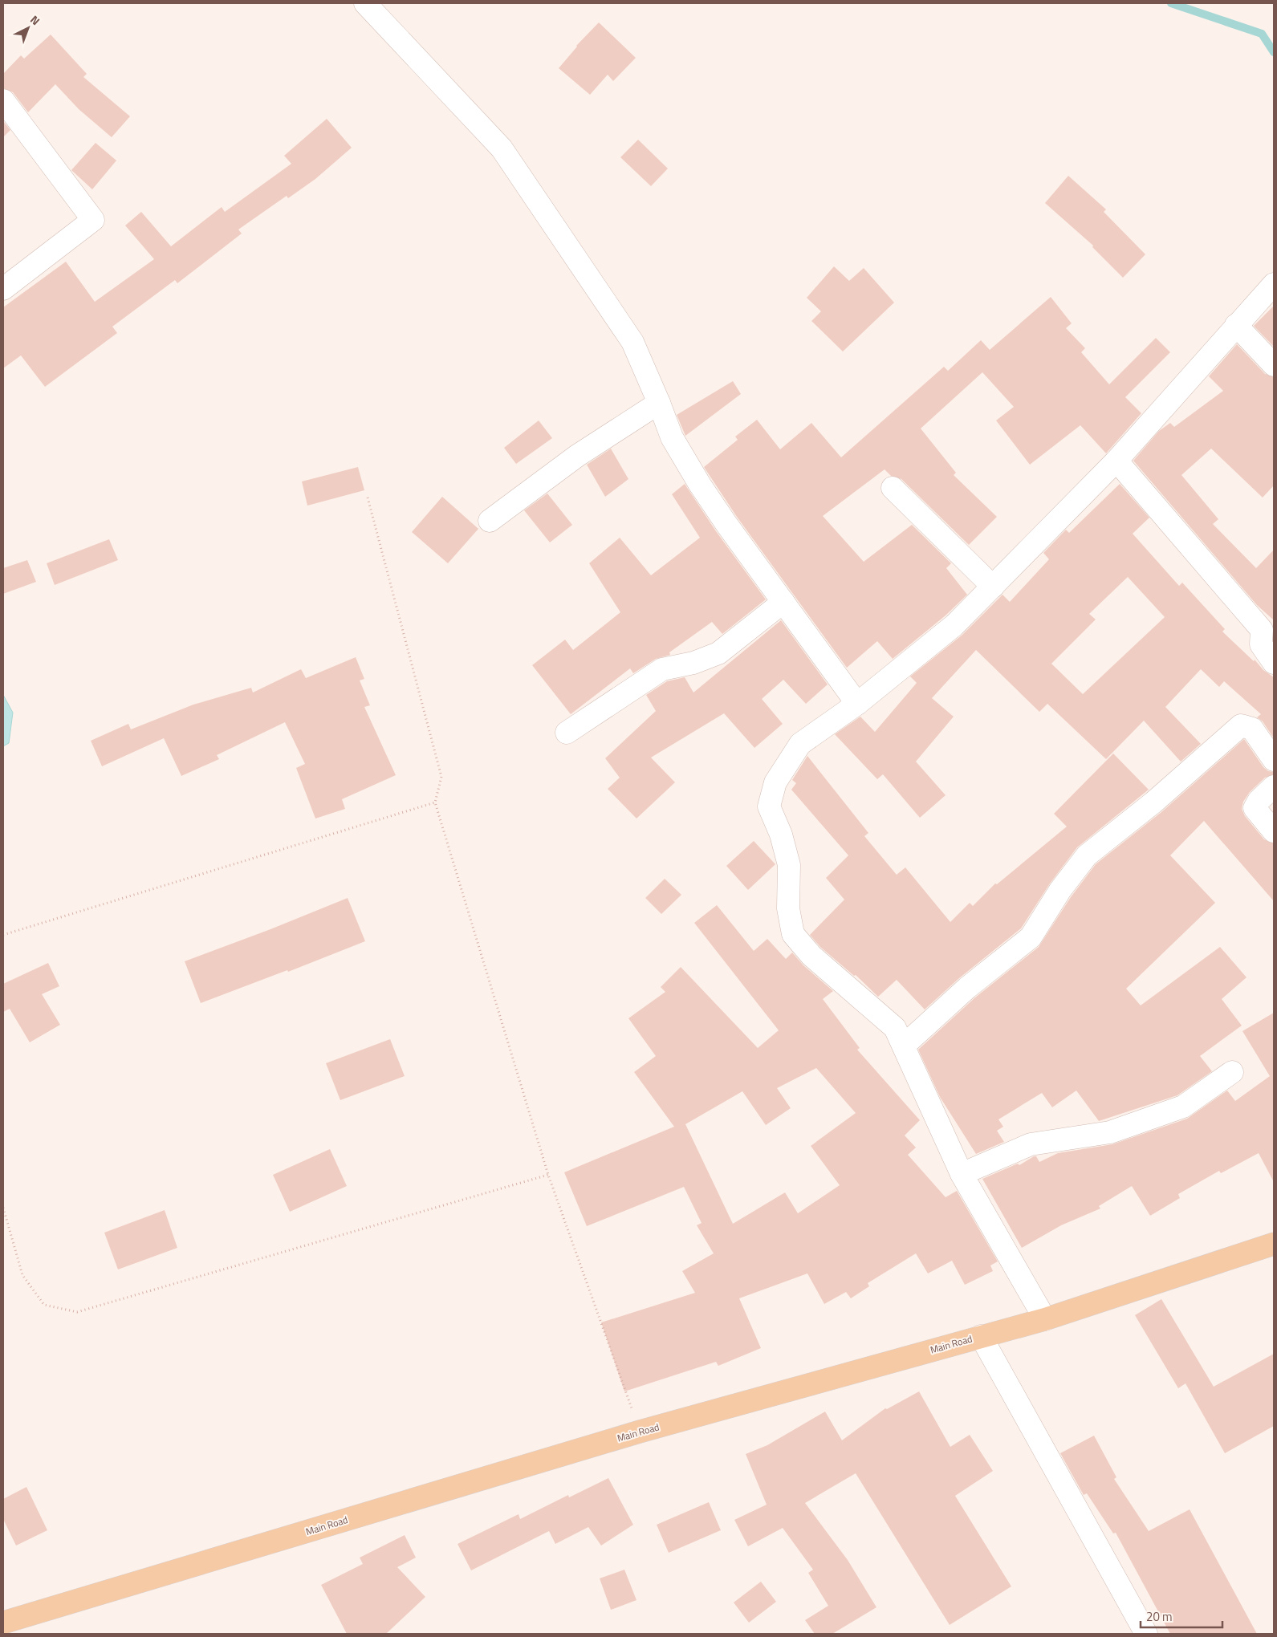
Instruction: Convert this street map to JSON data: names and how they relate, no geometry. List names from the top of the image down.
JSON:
{
  "streets": {
    "main road": ["Main Road"]
  },
  "scale_bar": "20 m",
  "north": "top right"
}
